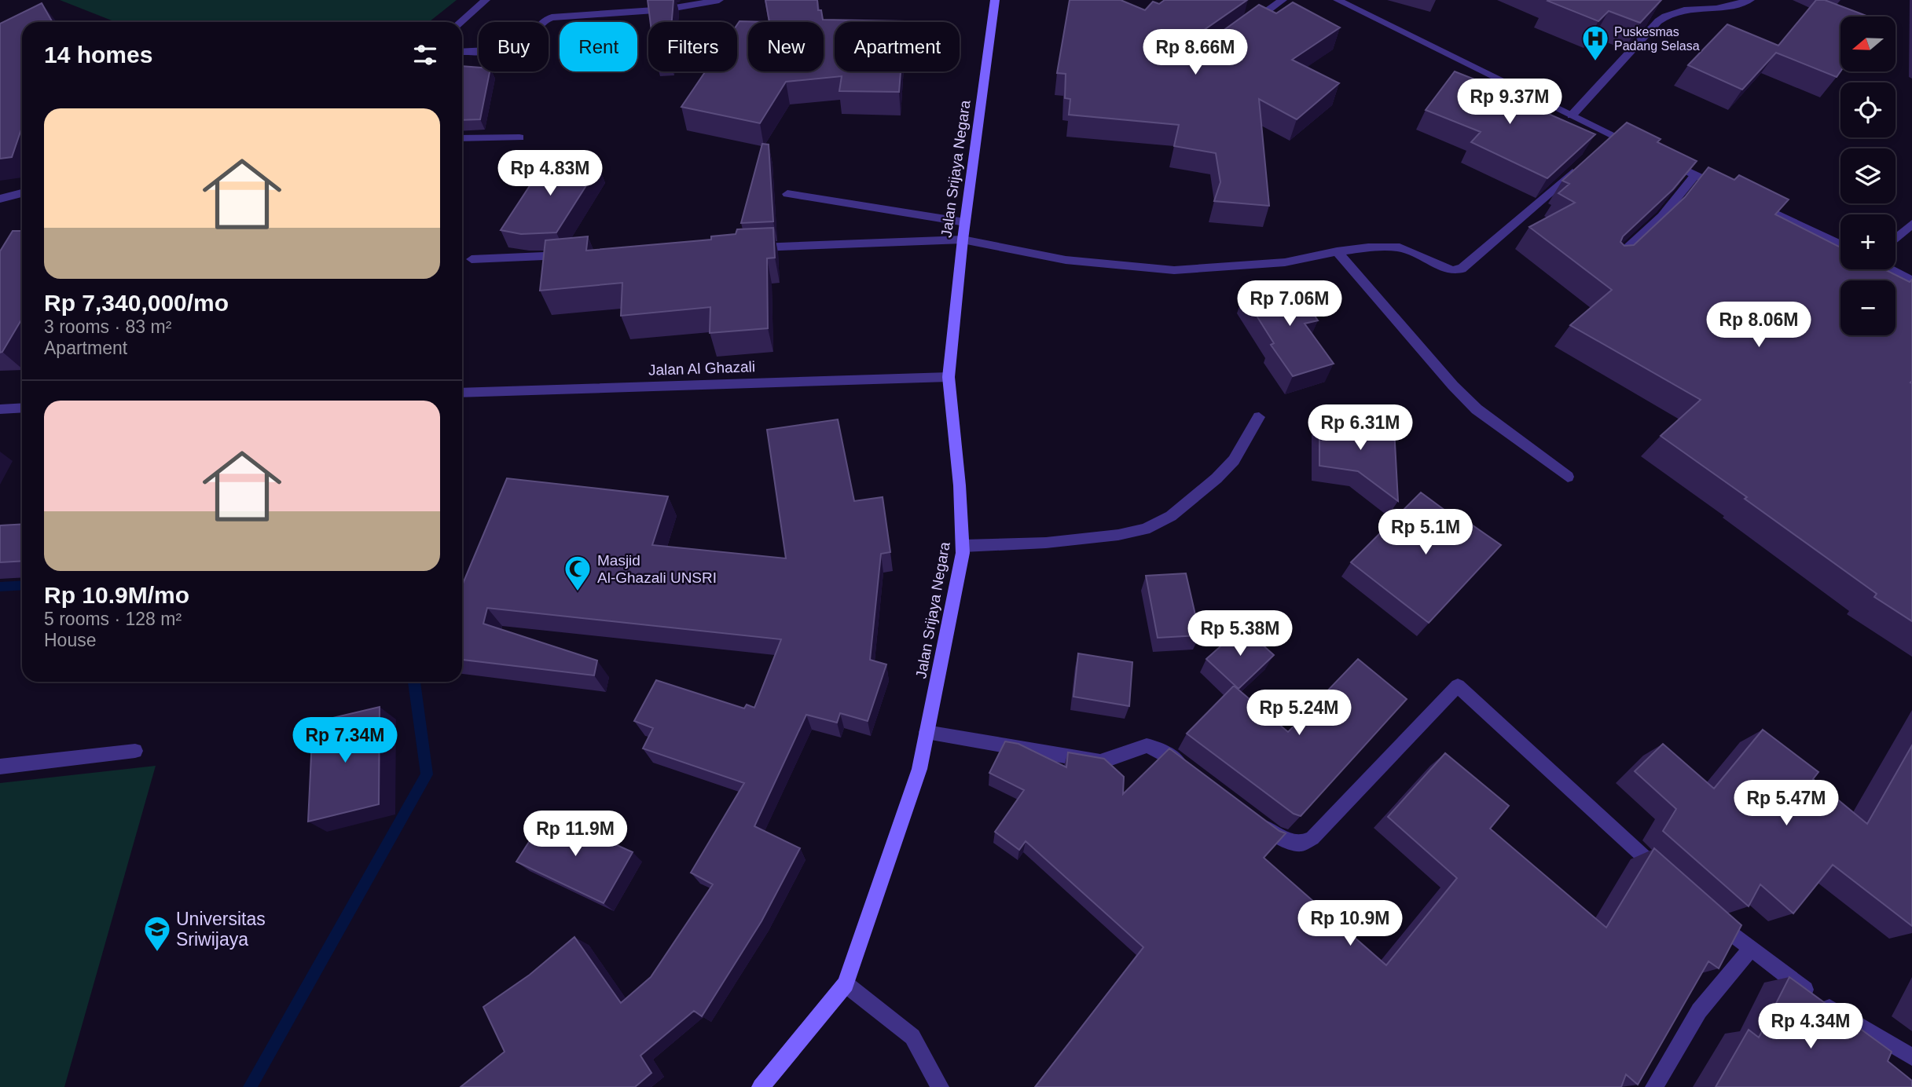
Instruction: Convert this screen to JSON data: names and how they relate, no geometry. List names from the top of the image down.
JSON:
{
  "streets": {
    "main road": ["Jalan Srijaya Negara"],
    "street": ["Jalan Al Ghazali"]
  },
  "crossings": [
    ["Jalan Srijaya Negara", "Jalan Al Ghazali"]
  ],
  "places": {
    "hospital": ["Puskesmas Padang Selasa"],
    "mosque": ["Masjid Al-Ghazali UNSRI"],
    "school or university": ["Universitas Sriwijaya"]
  },
  "north": "left",
  "page": {
    "map_buttons": ["+", "−"],
    "chip": [
      "Buy",
      "Rent",
      "Filters",
      "New",
      "Apartment"
    ],
    "heading": "14 homes",
    "price": [
      "Rp 8.66M",
      "Rp 9.37M",
      "Rp 4.83M",
      "Rp 7.06M",
      "Rp 8.06M",
      "Rp 6.31M",
      "Rp 5.1M",
      "Rp 5.38M",
      "Rp 5.24M",
      "Rp 7.34M",
      "Rp 5.47M",
      "Rp 11.9M",
      "Rp 10.9M",
      "Rp 4.34M"
    ],
    "list": [
      {
        "name": "Rp 7,340,000/mo",
        "note": "3 rooms · 83 m² · Apartment"
      },
      {
        "name": "Rp 10.9M/mo",
        "note": "5 rooms · 128 m² · House"
      }
    ]
  }
}
